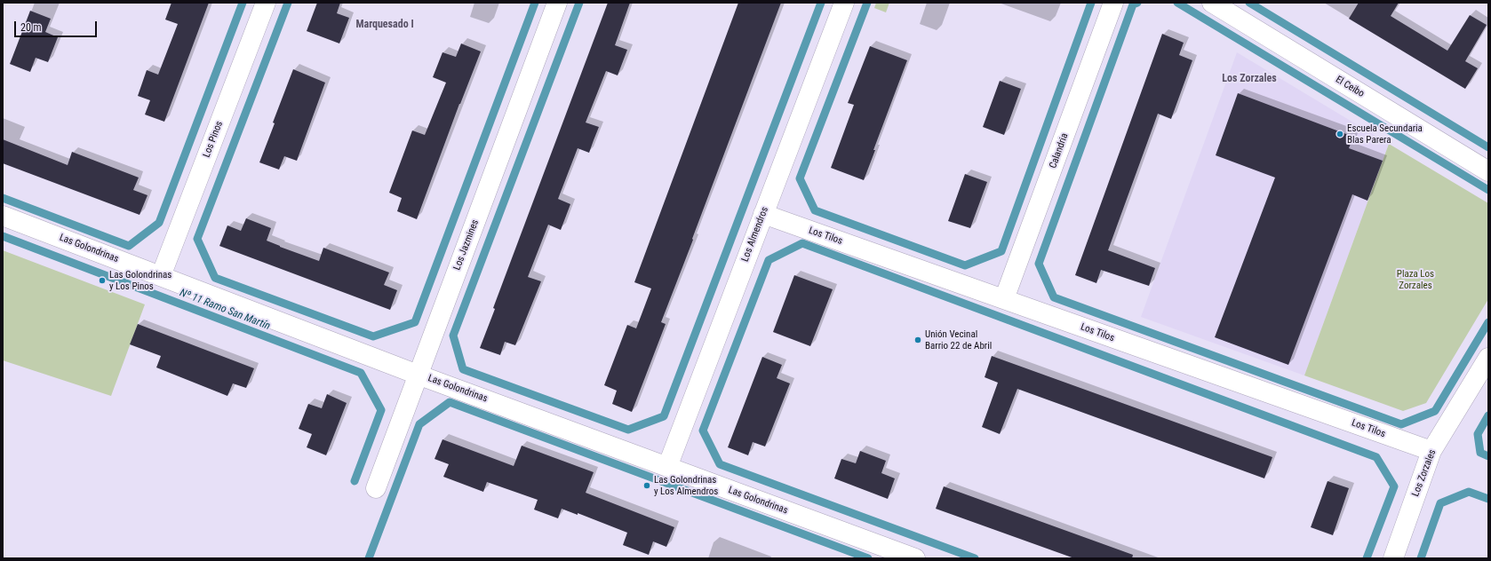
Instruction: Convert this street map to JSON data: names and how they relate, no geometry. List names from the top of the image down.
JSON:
{
  "streets": {
    "street": [
      "El Ceibo",
      "Los Pinos",
      "Calandria",
      "Los Almendros",
      "Los Tilos",
      "Los Jazmines",
      "Las Golondrinas",
      "Los Zorzales"
    ]
  },
  "crossings": [
    ["Los Pinos", "Las Golondrinas"],
    ["Calandria", "Los Tilos"],
    ["Los Almendros", "Los Tilos"],
    ["Los Almendros", "Las Golondrinas"],
    ["Los Tilos", "Los Zorzales"],
    ["Los Jazmines", "Las Golondrinas"]
  ],
  "districts": ["Marquesado I", "Los Zorzales"],
  "water": ["Nº 11 Ramo San Martín"],
  "parks": ["Plaza Los Zorzales"],
  "places": [
    "Escuela Secundaria Blas Parera",
    "Las Golondrinas y Los Pinos",
    "Unión Vecinal Barrio 22 de Abril",
    "Las Golondrinas y Los Almendros"
  ],
  "scale_bar": "20 m"
}
